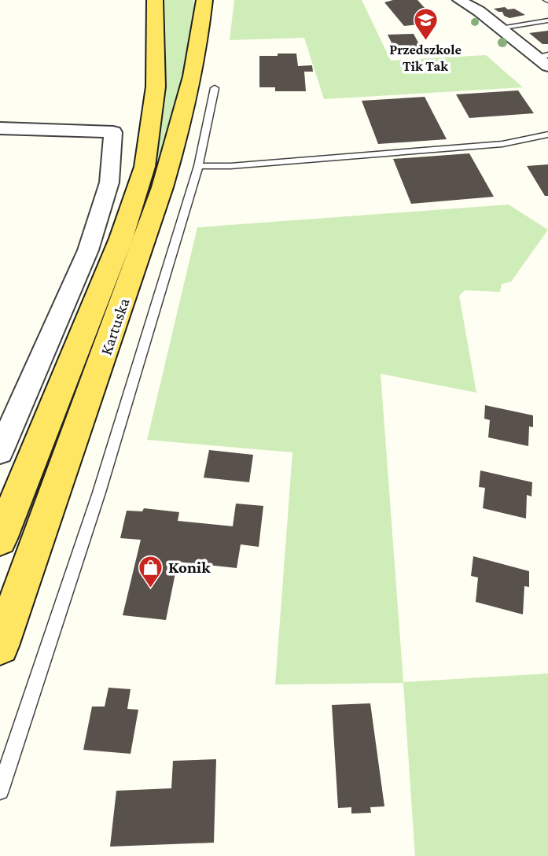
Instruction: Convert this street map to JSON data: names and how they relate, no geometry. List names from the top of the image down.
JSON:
{
  "streets": {
    "main road": ["Kartuska"]
  },
  "places": {
    "school or university": ["Przedszkole Tik Tak"],
    "shop": ["Konik"]
  }
}
